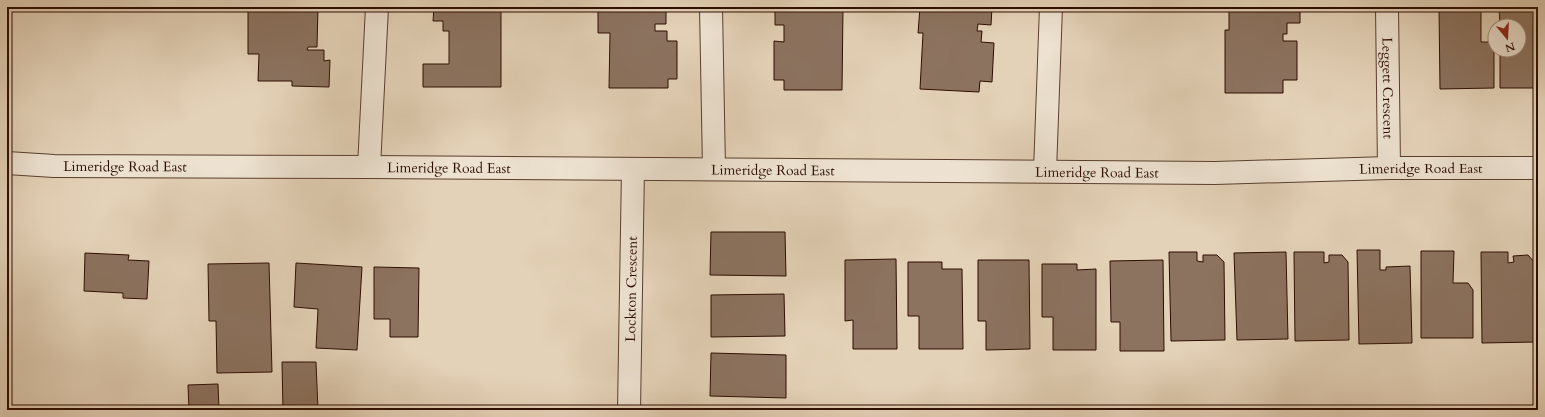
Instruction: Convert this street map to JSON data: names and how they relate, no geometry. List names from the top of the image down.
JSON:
{
  "streets": {
    "street": ["Leggett Crescent", "Limeridge Road East", "Lockton Crescent"]
  },
  "crossings": [
    ["Leggett Crescent", "Limeridge Road East"],
    ["Limeridge Road East", "Lockton Crescent"]
  ],
  "north": "bottom"
}
